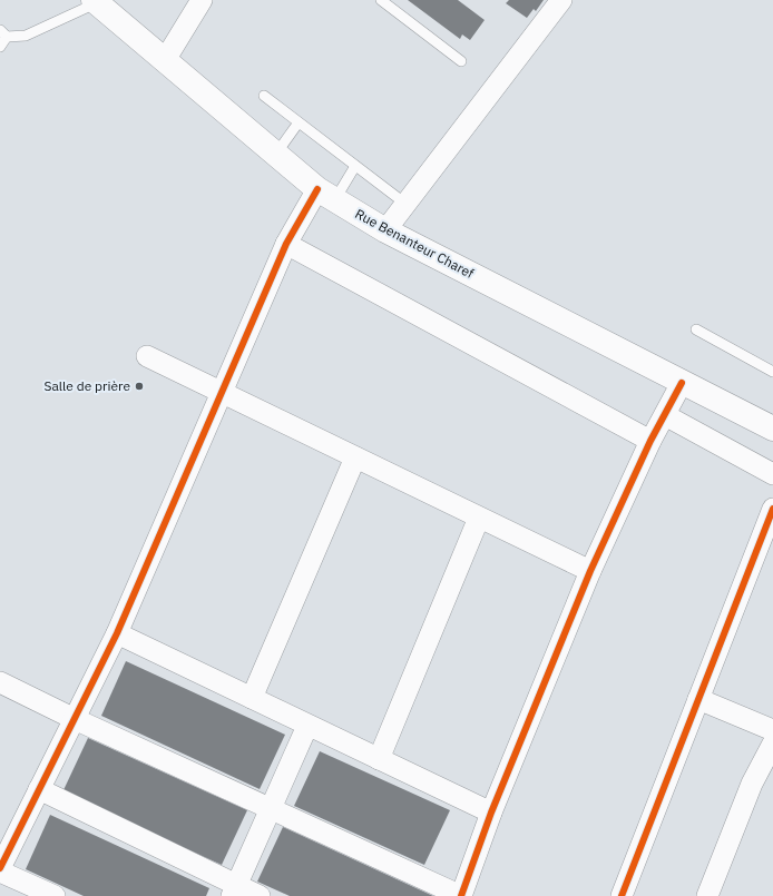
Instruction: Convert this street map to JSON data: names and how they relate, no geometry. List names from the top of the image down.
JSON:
{
  "streets": {
    "main road": ["Rue Benanteur Charef"]
  },
  "places": ["Salle de prière"]
}
